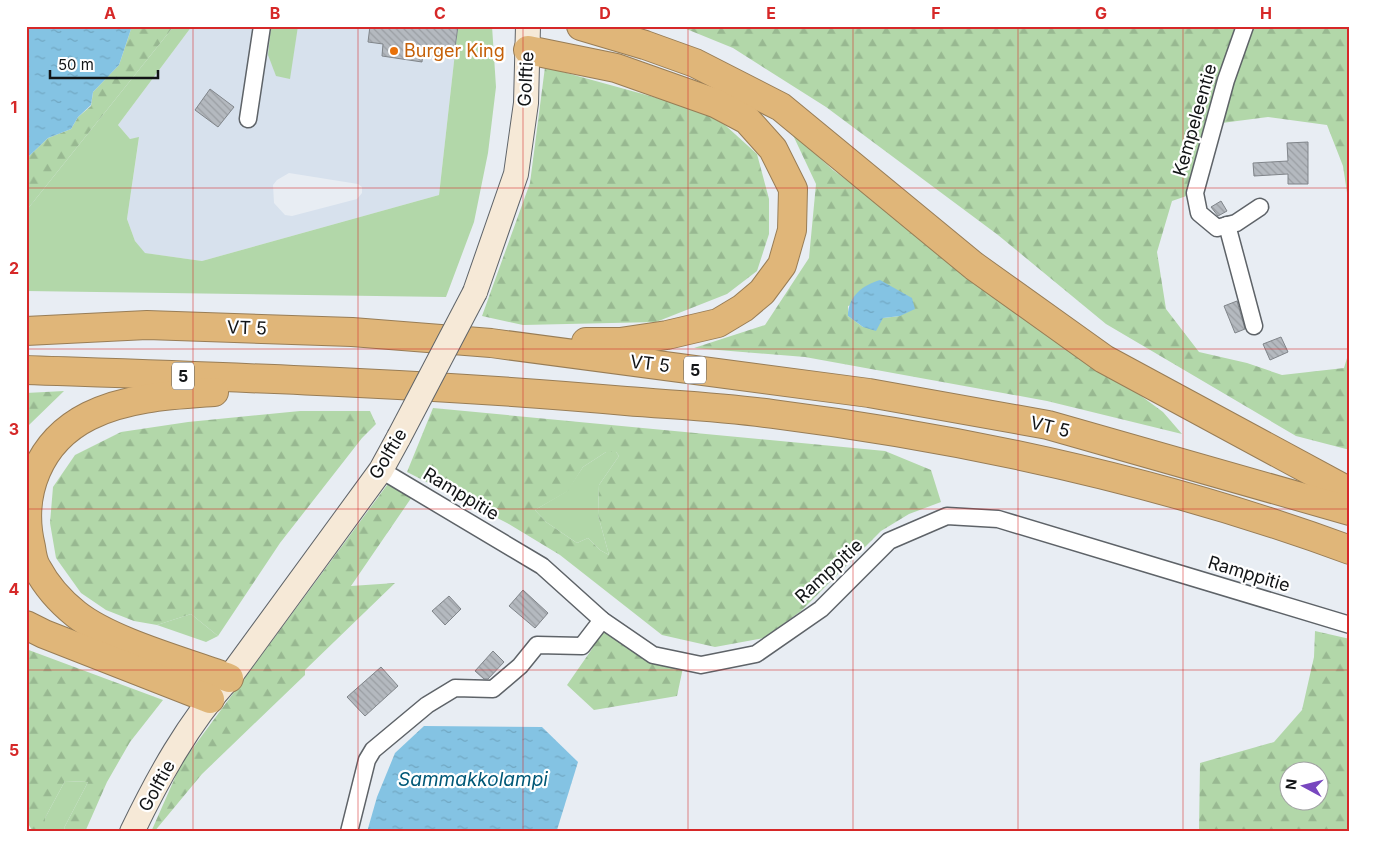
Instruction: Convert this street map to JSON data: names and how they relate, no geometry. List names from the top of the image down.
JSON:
{
  "streets": {
    "highway": ["VT 5", "5"],
    "street": ["Golftie", "Kempeleentie", "Ramppitie"]
  },
  "crossings": [
    ["Golftie", "Ramppitie"]
  ],
  "water": ["Sammakkolampi"],
  "places": ["Burger King"],
  "scale_bar": "50 m",
  "north": "left",
  "grid": {
    "columns": [
      "A",
      "B",
      "C",
      "D",
      "E",
      "F",
      "G",
      "H"
    ],
    "rows": [
      "1",
      "2",
      "3",
      "4",
      "5"
    ]
  }
}
